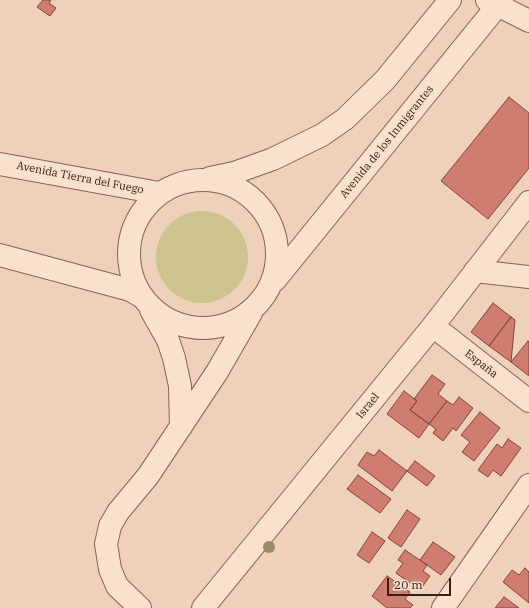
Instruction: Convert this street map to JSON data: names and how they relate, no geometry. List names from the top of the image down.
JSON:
{
  "streets": {
    "street": [
      "Avenida de los Inmigrantes",
      "Avenida Tierra del Fuego",
      "España",
      "Israel"
    ]
  },
  "crossings": [
    ["España", "Israel"]
  ],
  "scale_bar": "20 m"
}
